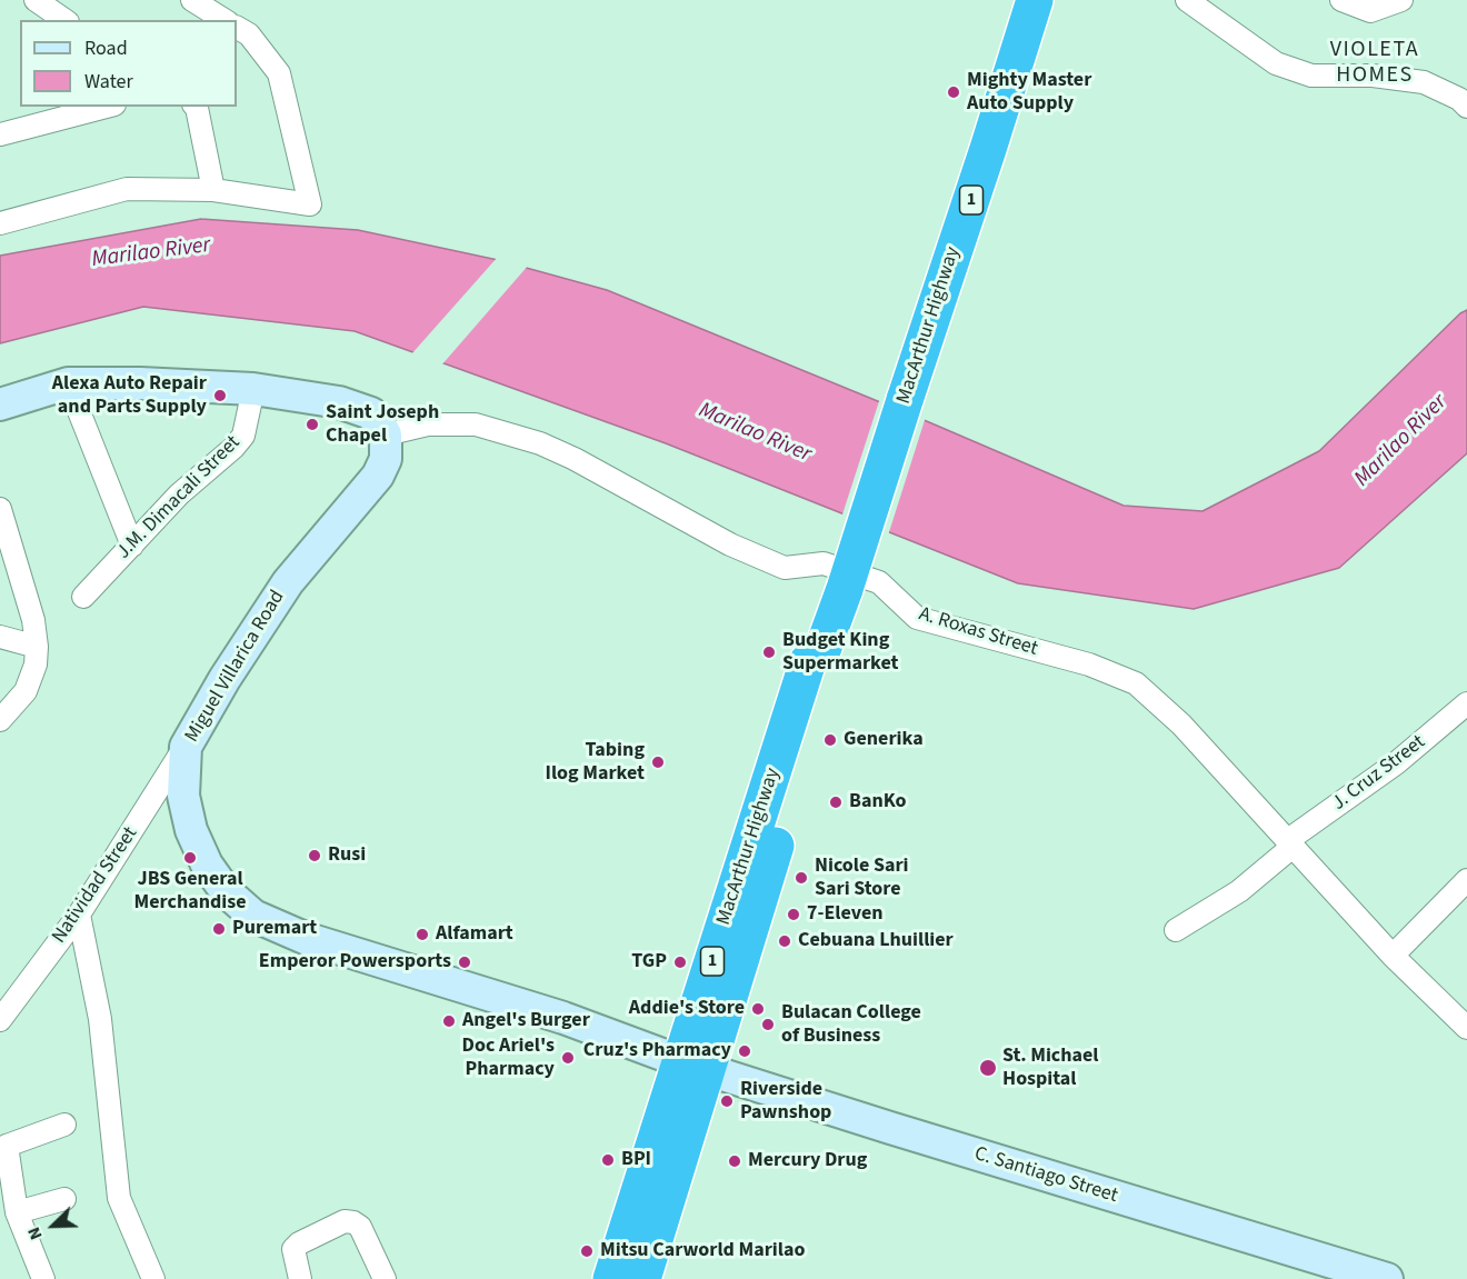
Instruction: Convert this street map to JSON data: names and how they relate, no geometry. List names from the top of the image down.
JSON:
{
  "streets": {
    "highway": ["1", "MacArthur Highway"],
    "main road": ["Miguel Villarica Road", "C. Santiago Street"],
    "street": [
      "J.M. Dimacali Street",
      "A. Roxas Street",
      "J. Cruz Street",
      "Natividad Street"
    ]
  },
  "crossings": [
    ["MacArthur Highway", "Miguel Villarica Road"],
    ["MacArthur Highway", "C. Santiago Street"],
    ["A. Roxas Street", "Miguel Villarica Road"],
    ["A. Roxas Street", "J. Cruz Street"],
    ["Miguel Villarica Road", "Natividad Street"],
    ["Miguel Villarica Road", "C. Santiago Street"]
  ],
  "districts": ["VIOLETA HOMES"],
  "water": ["Marilao River"],
  "places": [
    "Mighty Master Auto Supply",
    "Alexa Auto Repair and Parts Supply",
    "Saint Joseph Chapel",
    "Budget King Supermarket",
    "Generika",
    "Tabing Ilog Market",
    "BanKo",
    "Rusi",
    "JBS General Merchandise",
    "Nicole Sari Sari Store",
    "7-Eleven",
    "Puremart",
    "Alfamart",
    "Cebuana Lhuillier",
    "Emperor Powersports",
    "TGP",
    "Addie's Store",
    "Angel's Burger",
    "Bulacan College of Business",
    "Cruz's Pharmacy",
    "Doc Ariel's Pharmacy",
    "St. Michael Hospital",
    "Riverside Pawnshop",
    "BPI",
    "Mercury Drug",
    "Mitsu Carworld Marilao"
  ],
  "legend": ["Road", "Water"],
  "north": "bottom left"
}
